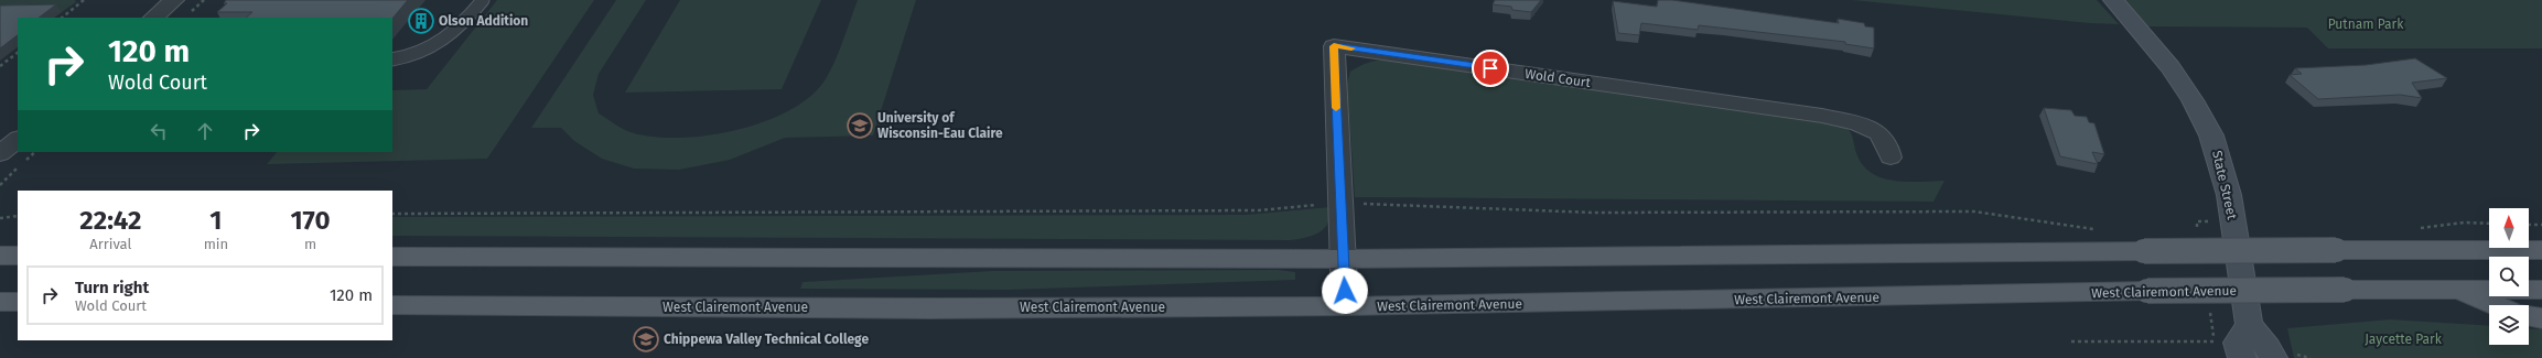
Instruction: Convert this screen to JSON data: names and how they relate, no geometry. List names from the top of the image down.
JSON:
{
  "streets": {
    "main road": ["State Street", "West Clairemont Avenue"],
    "street": ["Wold Court"]
  },
  "crossings": [
    ["Wold Court", "West Clairemont Avenue"]
  ],
  "parks": ["Putnam Park", "Jaycette Park"],
  "places": {
    "building": ["Olson Addition"],
    "school or university": ["University of Wisconsin-Eau Claire", "Chippewa Valley Technical College"]
  },
  "north": "top",
  "page": {
    "turn": ["120 m", "Wold Court"],
    "eta": [
      "22:42",
      "Arrival",
      "1",
      "min",
      "170",
      "m"
    ],
    "list": [
      {
        "name": "Turn right",
        "note": "Wold Court",
        "value": "120 m"
      }
    ]
  }
}
